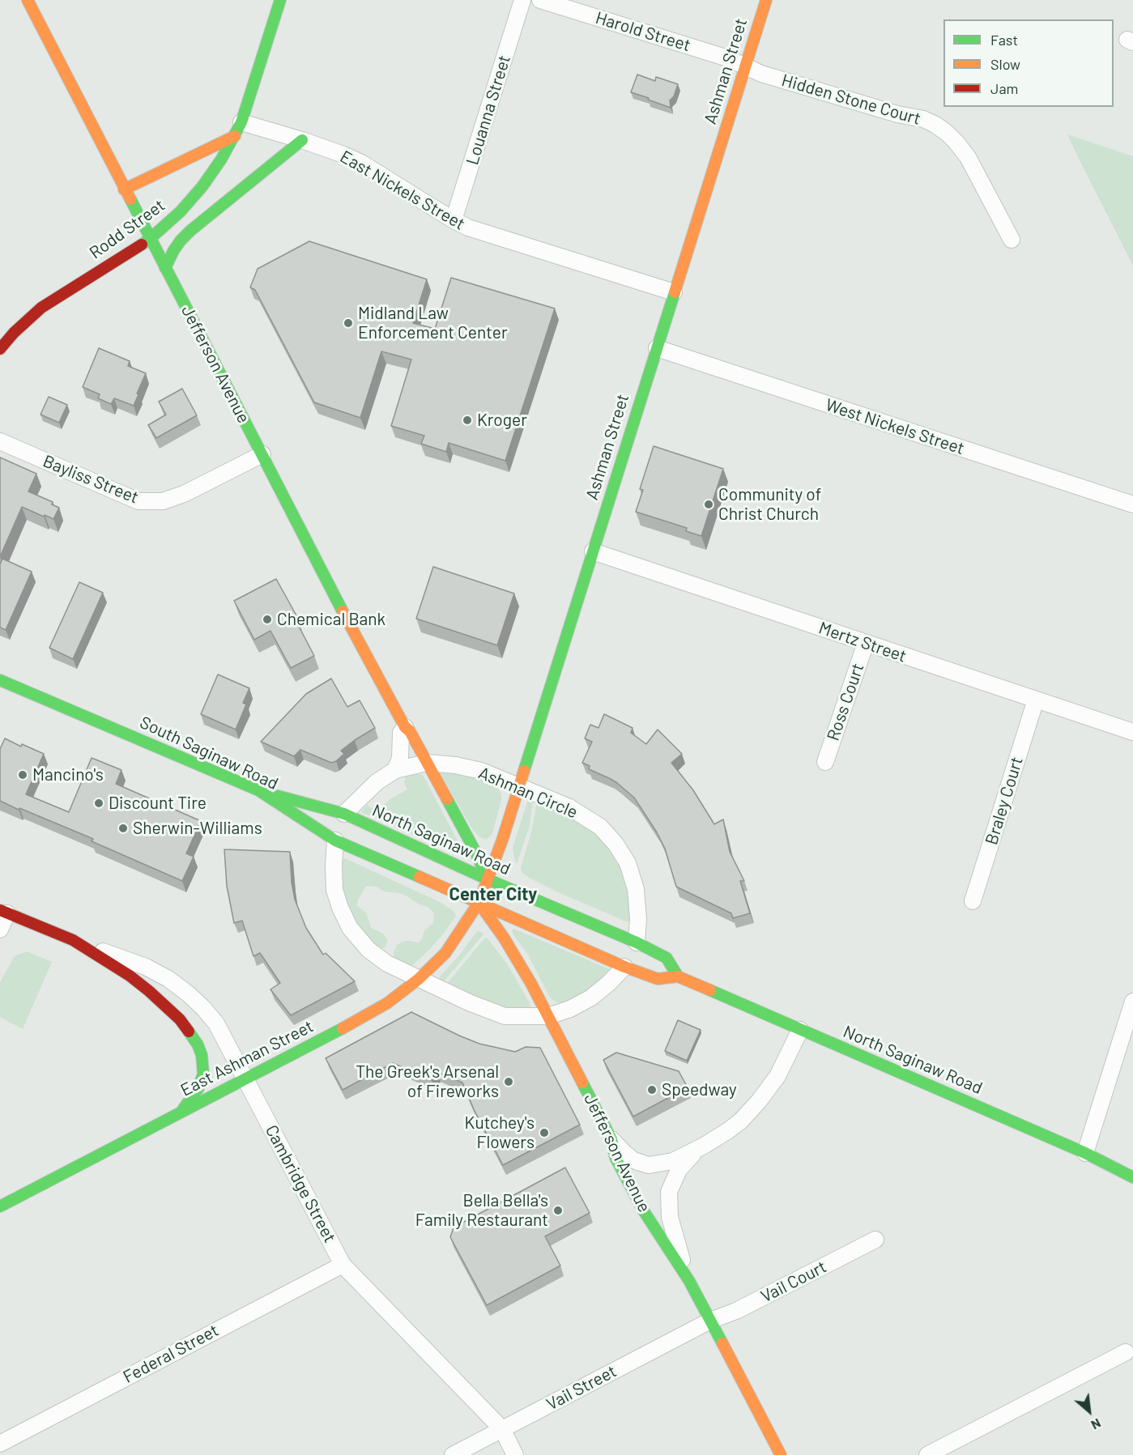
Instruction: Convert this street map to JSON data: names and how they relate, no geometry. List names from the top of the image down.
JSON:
{
  "streets": {
    "street": [
      "Harold Street",
      "Ashman Street",
      "Hidden Stone Court",
      "Louanna Street",
      "East Nickels Street",
      "Rodd Street",
      "Jefferson Avenue",
      "West Nickels Street",
      "Bayliss Street",
      "Mertz Street",
      "Ross Court",
      "South Saginaw Road",
      "Ashman Circle",
      "Braley Court",
      "North Saginaw Road",
      "East Ashman Street",
      "Cambridge Street",
      "Vail Court",
      "Federal Street",
      "Vail Street"
    ]
  },
  "crossings": [
    ["Harold Street", "Ashman Street"],
    ["Harold Street", "Hidden Stone Court"],
    ["Ashman Street", "Hidden Stone Court"],
    ["Ashman Street", "East Nickels Street"],
    ["Ashman Street", "Jefferson Avenue"],
    ["Ashman Street", "West Nickels Street"],
    ["Ashman Street", "Mertz Street"],
    ["Ashman Street", "South Saginaw Road"],
    ["Ashman Street", "Ashman Circle"],
    ["Ashman Street", "North Saginaw Road"],
    ["Ashman Street", "East Ashman Street"],
    ["Louanna Street", "East Nickels Street"],
    ["East Nickels Street", "Rodd Street"],
    ["Rodd Street", "Jefferson Avenue"],
    ["Jefferson Avenue", "Bayliss Street"],
    ["Jefferson Avenue", "South Saginaw Road"],
    ["Jefferson Avenue", "Ashman Circle"],
    ["Jefferson Avenue", "North Saginaw Road"],
    ["Jefferson Avenue", "East Ashman Street"],
    ["Jefferson Avenue", "Vail Court"],
    ["Jefferson Avenue", "Vail Street"],
    ["Mertz Street", "Ross Court"],
    ["Mertz Street", "Braley Court"],
    ["South Saginaw Road", "North Saginaw Road"],
    ["South Saginaw Road", "East Ashman Street"],
    ["Ashman Circle", "North Saginaw Road"],
    ["North Saginaw Road", "East Ashman Street"],
    ["East Ashman Street", "Cambridge Street"],
    ["Cambridge Street", "Federal Street"],
    ["Cambridge Street", "Vail Street"],
    ["Vail Court", "Vail Street"]
  ],
  "districts": ["Center City"],
  "places": [
    "Midland Law Enforcement Center",
    "Kroger",
    "Community of Christ Church",
    "Chemical Bank",
    "Mancino's",
    "Discount Tire",
    "Sherwin-Williams",
    "The Greek's Arsenal of Fireworks",
    "Speedway",
    "Kutchey's Flowers",
    "Bella Bella's Family Restaurant"
  ],
  "legend": ["Fast", "Slow", "Jam"],
  "north": "bottom right"
}
